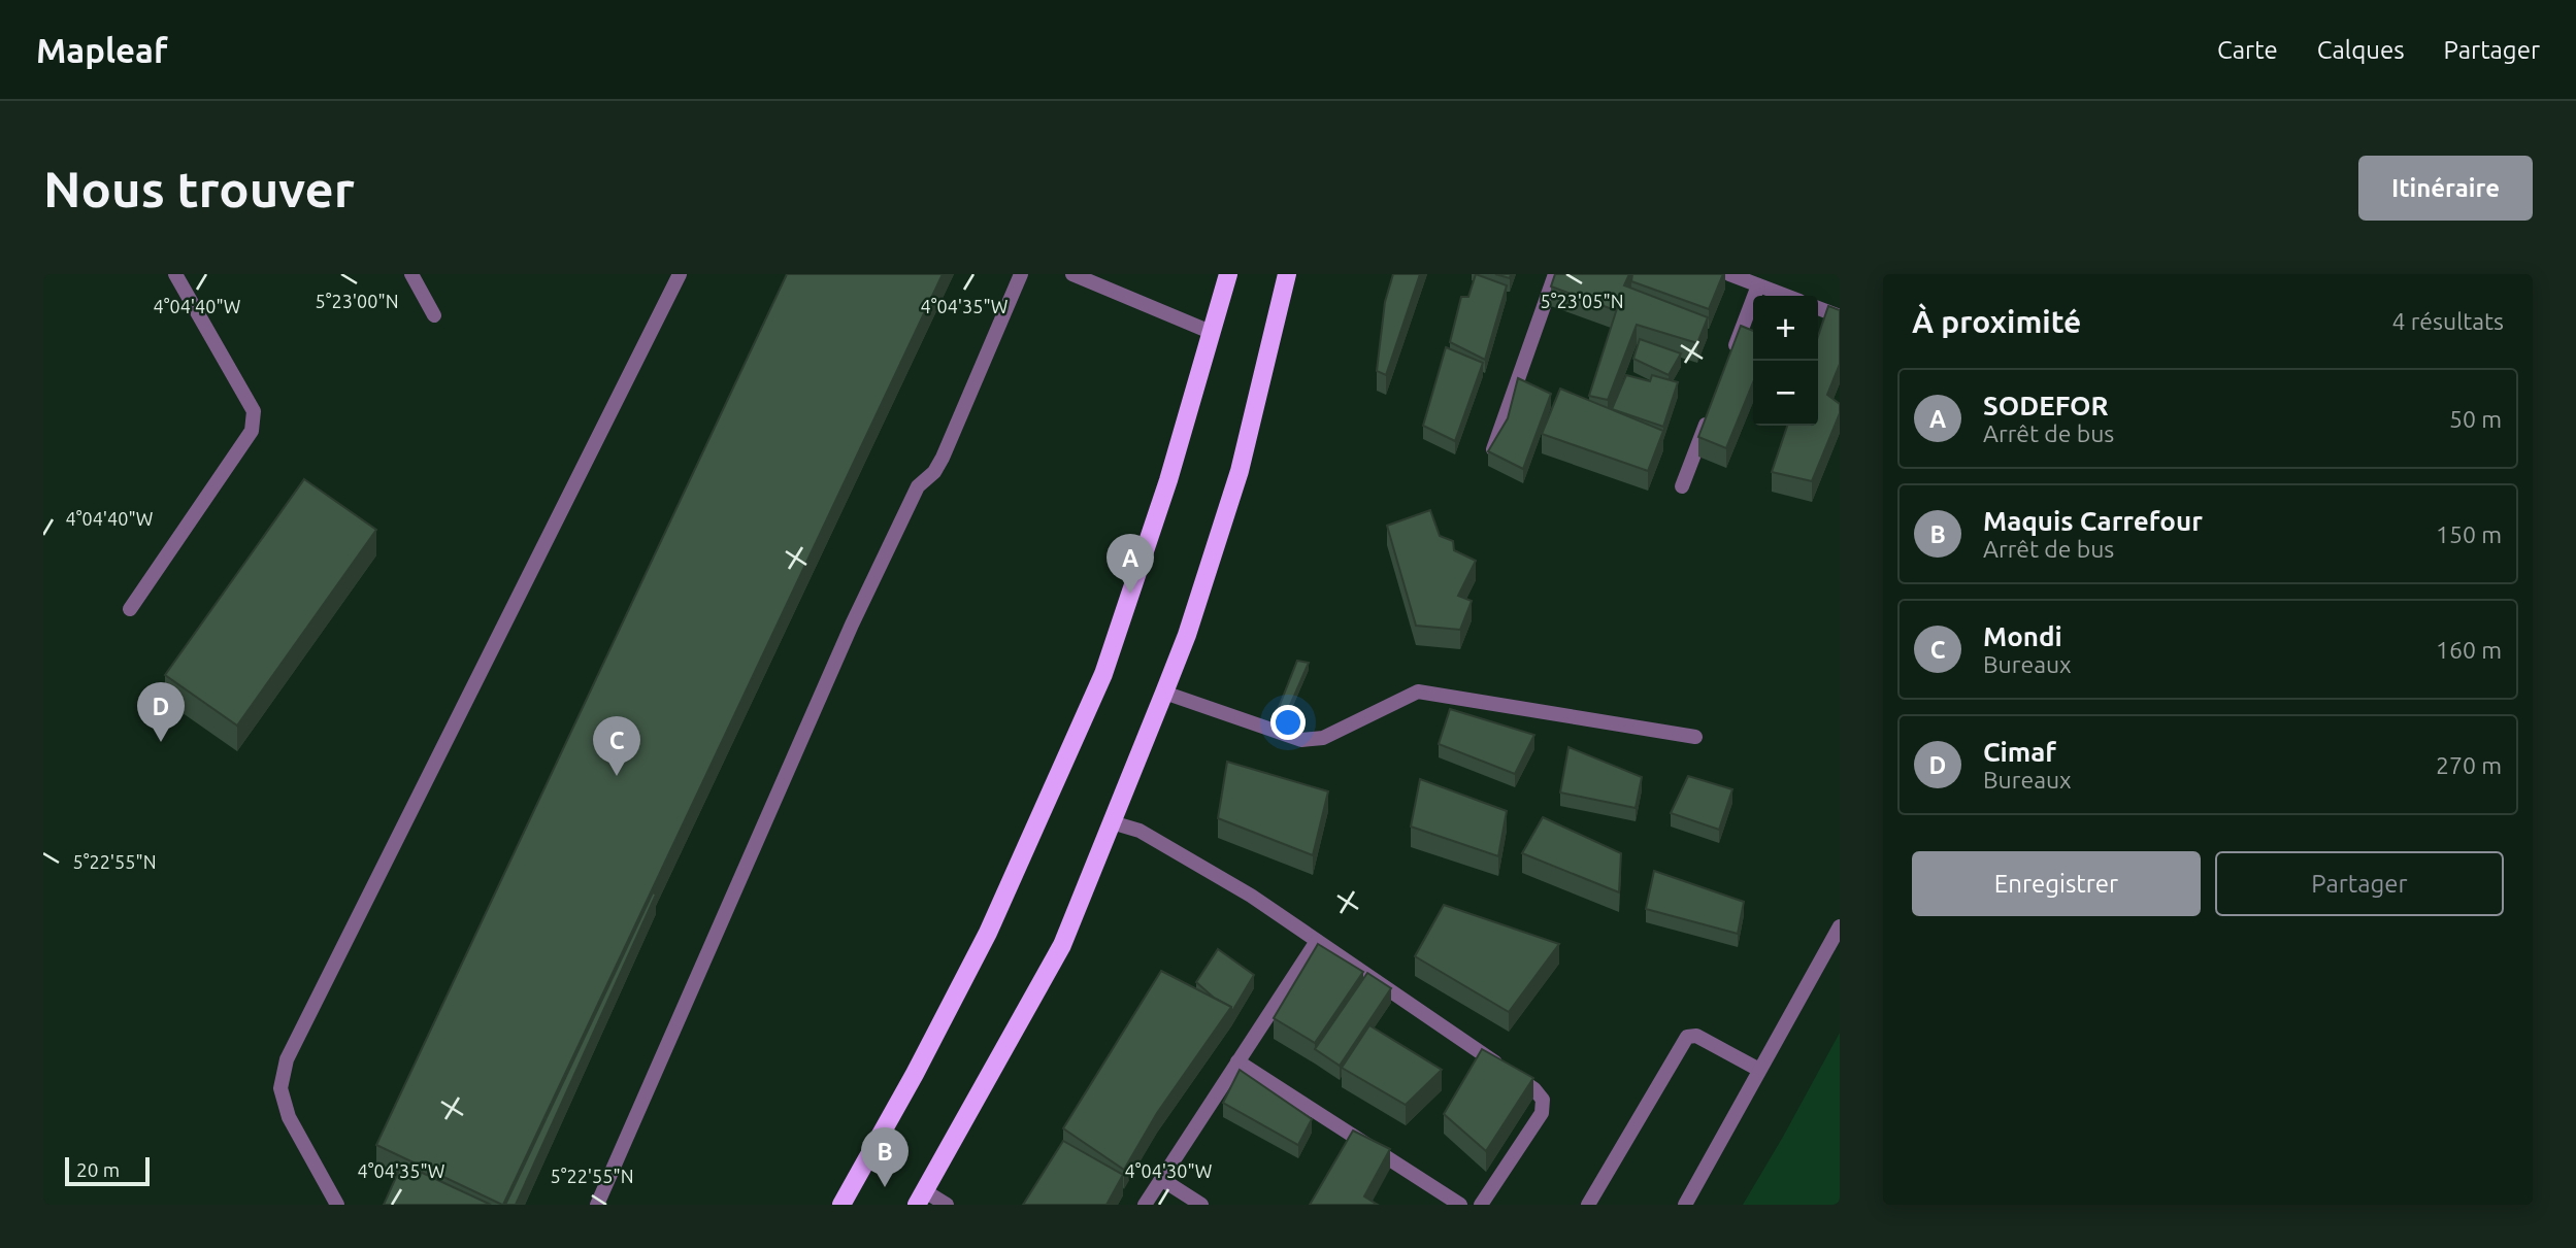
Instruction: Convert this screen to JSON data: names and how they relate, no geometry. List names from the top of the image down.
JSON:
{
  "scale_bar": "20 m",
  "page": {
    "header": "Mapleaf",
    "nav": ["Carte", "Calques", "Partager"],
    "buttons": [
      "Itinéraire",
      ["Enregistrer", "Partager"]
    ],
    "title": "Nous trouver",
    "heading": ["À proximité", "4 résultats"],
    "map_buttons": ["+", "−"],
    "list": [
      {
        "mark": "A",
        "name": "SODEFOR",
        "note": "Arrêt de bus",
        "value": "50 m"
      },
      {
        "mark": "B",
        "name": "Maquis Carrefour",
        "note": "Arrêt de bus",
        "value": "150 m"
      },
      {
        "mark": "C",
        "name": "Mondi",
        "note": "Bureaux",
        "value": "160 m"
      },
      {
        "mark": "D",
        "name": "Cimaf",
        "note": "Bureaux",
        "value": "270 m"
      }
    ],
    "pins": [
      "A",
      "D",
      "C",
      "B"
    ],
    "scale": "20 m"
  },
  "coordinates": [
    "5°23'00\"N",
    "5°23'05\"N",
    "4°04'40\"W",
    "4°04'35\"W",
    "5°22'55\"N",
    "4°04'30\"W"
  ]
}
